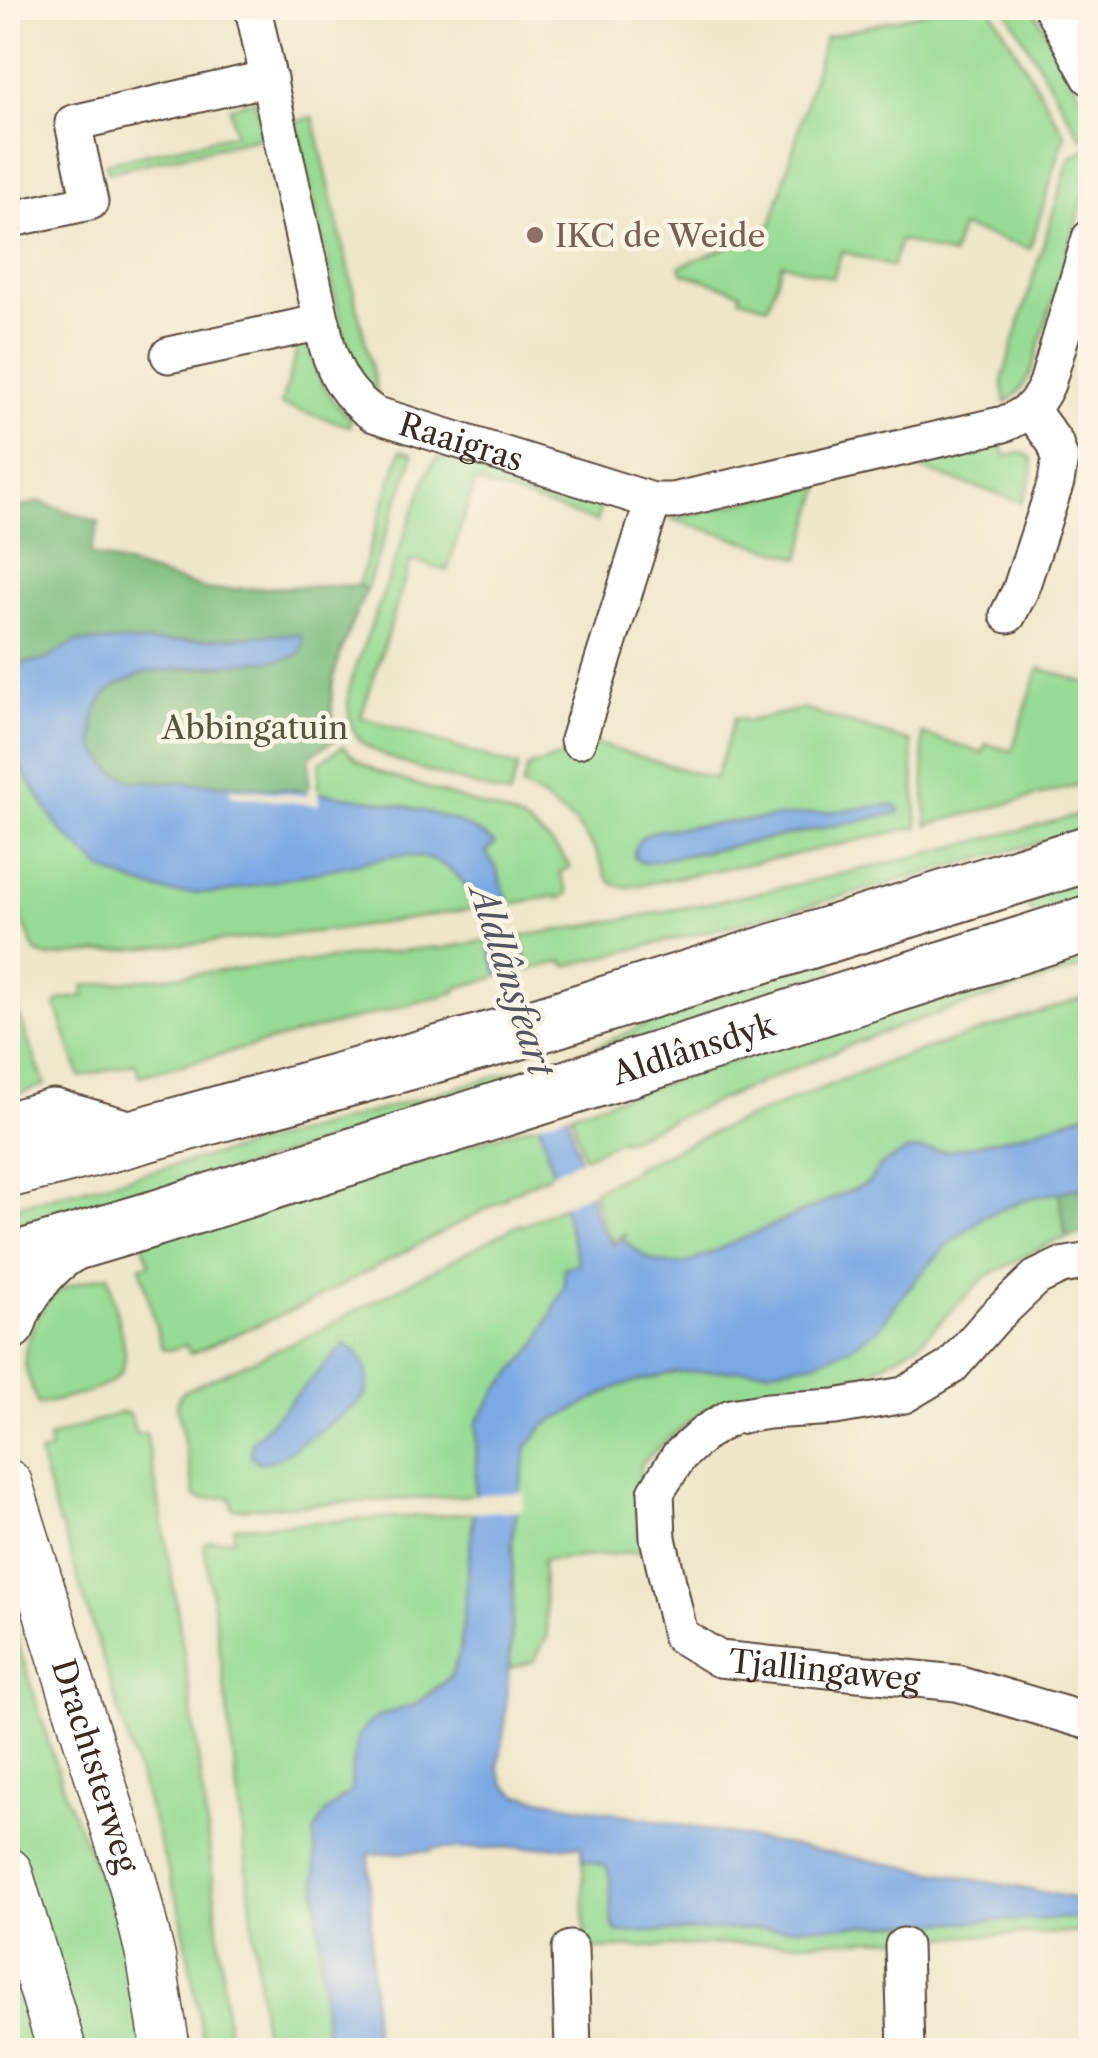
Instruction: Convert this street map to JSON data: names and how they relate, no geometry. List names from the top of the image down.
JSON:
{
  "streets": {
    "main road": ["Aldlânsdyk", "Drachtsterweg"],
    "street": ["Raaigras", "Tjallingaweg"]
  },
  "water": ["Aldlânsfeart"],
  "parks": ["Abbingatuin"],
  "places": ["IKC de Weide"]
}
